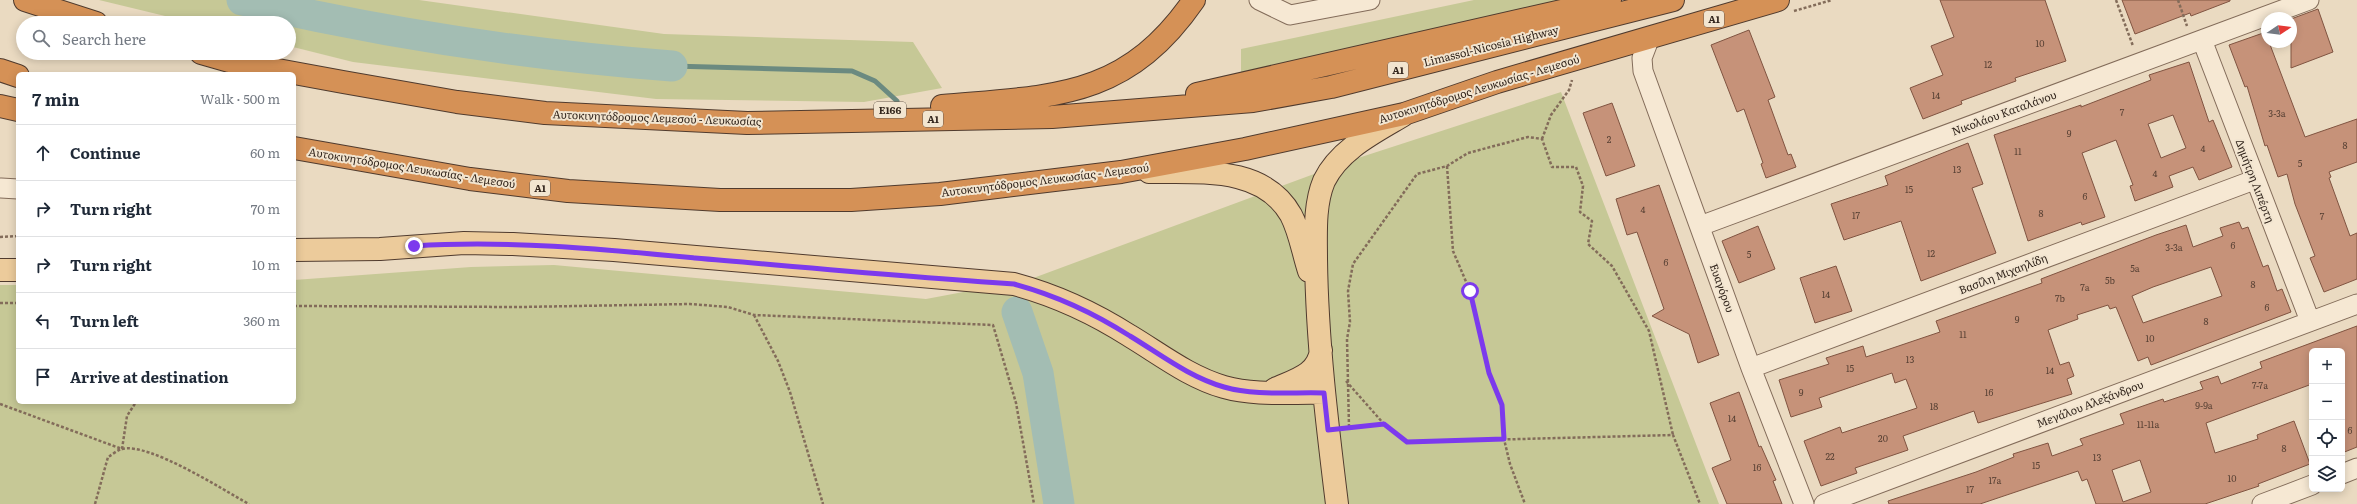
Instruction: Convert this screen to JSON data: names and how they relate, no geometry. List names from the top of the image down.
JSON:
{
  "streets": {
    "highway": [
      "A1",
      "Limassol-Nicosia Highway",
      "Αυτοκινητόδρομος Λευκωσίας - Λεμεσού",
      "E166",
      "Αυτοκινητόδρομος Λεμεσού - Λευκωσίας"
    ],
    "street": [
      "Νικολάου Καταλάνου",
      "Δημήτρη Λιπέρτη",
      "Βασίλη Μιχαηλίδη",
      "Ευαγόρου",
      "Μεγάλου Αλεξάνδρου"
    ]
  },
  "crossings": [
    ["Limassol-Nicosia Highway", "Αυτοκινητόδρομος Λεμεσού - Λευκωσίας"],
    ["Αυτοκινητόδρομος Λευκωσίας - Λεμεσού", "Ευαγόρου"],
    ["E166", "Αυτοκινητόδρομος Λεμεσού - Λευκωσίας"],
    ["Νικολάου Καταλάνου", "Δημήτρη Λιπέρτη"],
    ["Νικολάου Καταλάνου", "Ευαγόρου"],
    ["Δημήτρη Λιπέρτη", "Βασίλη Μιχαηλίδη"],
    ["Δημήτρη Λιπέρτη", "Μεγάλου Αλεξάνδρου"],
    ["Βασίλη Μιχαηλίδη", "Ευαγόρου"]
  ],
  "house_numbers": [
    "10",
    "12",
    "14",
    "7",
    "3-3a",
    "9",
    "2",
    "8",
    "4",
    "11",
    "5",
    "13",
    "4",
    "15",
    "6",
    "4",
    "8",
    "17",
    "7",
    "6",
    "3-3a",
    "12",
    "5",
    "6",
    "5a",
    "5b",
    "8",
    "7a",
    "14",
    "7b",
    "6",
    "9",
    "8",
    "11",
    "10",
    "13",
    "15",
    "14",
    "7-7a",
    "9",
    "16",
    "9-9a",
    "18",
    "14",
    "11-11a",
    "6",
    "20",
    "8",
    "22",
    "13",
    "15",
    "16",
    "10",
    "17a",
    "17"
  ],
  "north": "right",
  "page": {
    "search": "Search here",
    "heading": ["7 min", "Walk · 500 m"],
    "list": [
      ["Continue", "60 m"],
      ["Turn right", "70 m"],
      ["Turn right", "10 m"],
      ["Turn left", "360 m"],
      "Arrive at destination"
    ],
    "map_buttons": ["+", "−"]
  }
}
